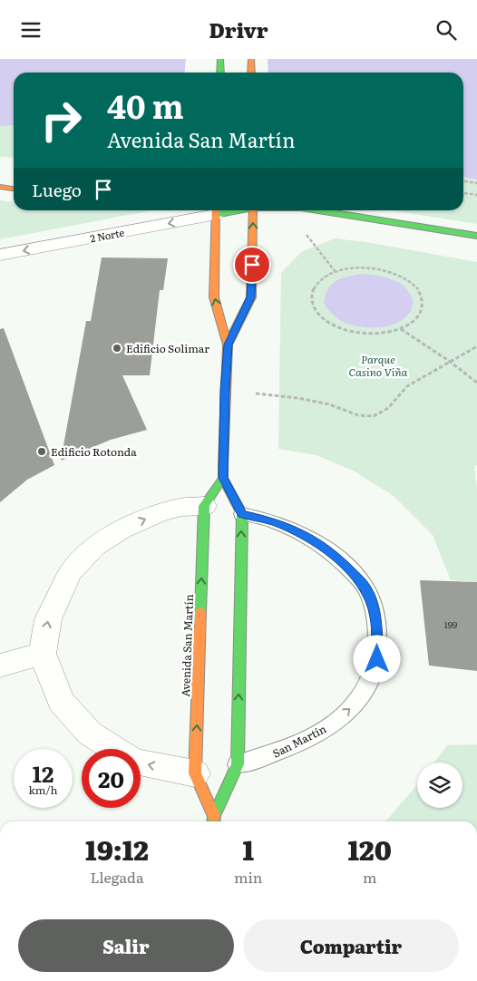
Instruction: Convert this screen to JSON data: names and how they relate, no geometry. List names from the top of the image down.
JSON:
{
  "streets": {
    "main road": ["Avenida San Martín"],
    "street": ["2 Norte"],
    "lane": ["San Martín"]
  },
  "crossings": [
    ["2 Norte", "Avenida San Martín"],
    ["Avenida San Martín", "San Martín"]
  ],
  "one_way": ["2 Norte", "Avenida San Martín"],
  "parks": ["Parque Casino Viña"],
  "places": ["Edificio Solimar", "Edificio Rotonda"],
  "house_numbers": ["199"],
  "page": {
    "header": "Drivr",
    "turn": ["40 m", "Avenida San Martín"],
    "then": "Luego",
    "speed": "12 km/h",
    "limit": "20",
    "eta": [
      "19:12",
      "Llegada",
      "1",
      "min",
      "120",
      "m"
    ],
    "buttons": ["Salir", "Compartir"]
  }
}
